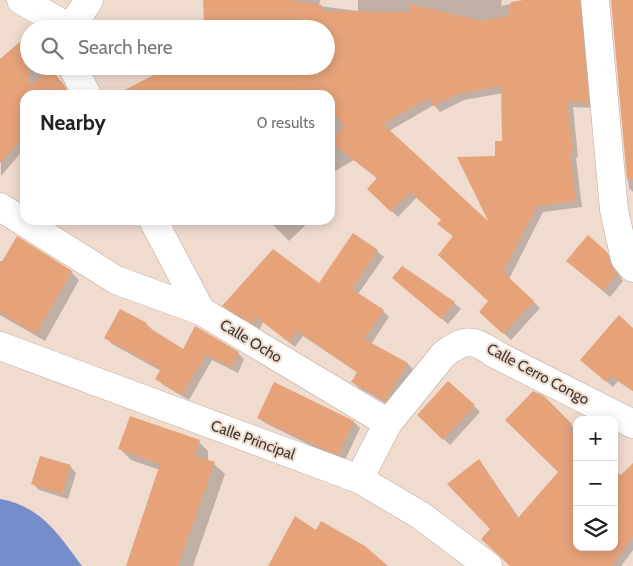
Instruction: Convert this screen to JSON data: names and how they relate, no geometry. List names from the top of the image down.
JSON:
{
  "streets": {
    "street": ["Calle Ocho", "Calle Cerro Congo", "Calle Principal"]
  },
  "crossings": [
    ["Calle Ocho", "Calle Cerro Congo"],
    ["Calle Cerro Congo", "Calle Principal"]
  ],
  "page": {
    "search": "Search here",
    "heading": ["Nearby", "0 results"],
    "map_buttons": ["+", "−"]
  }
}
